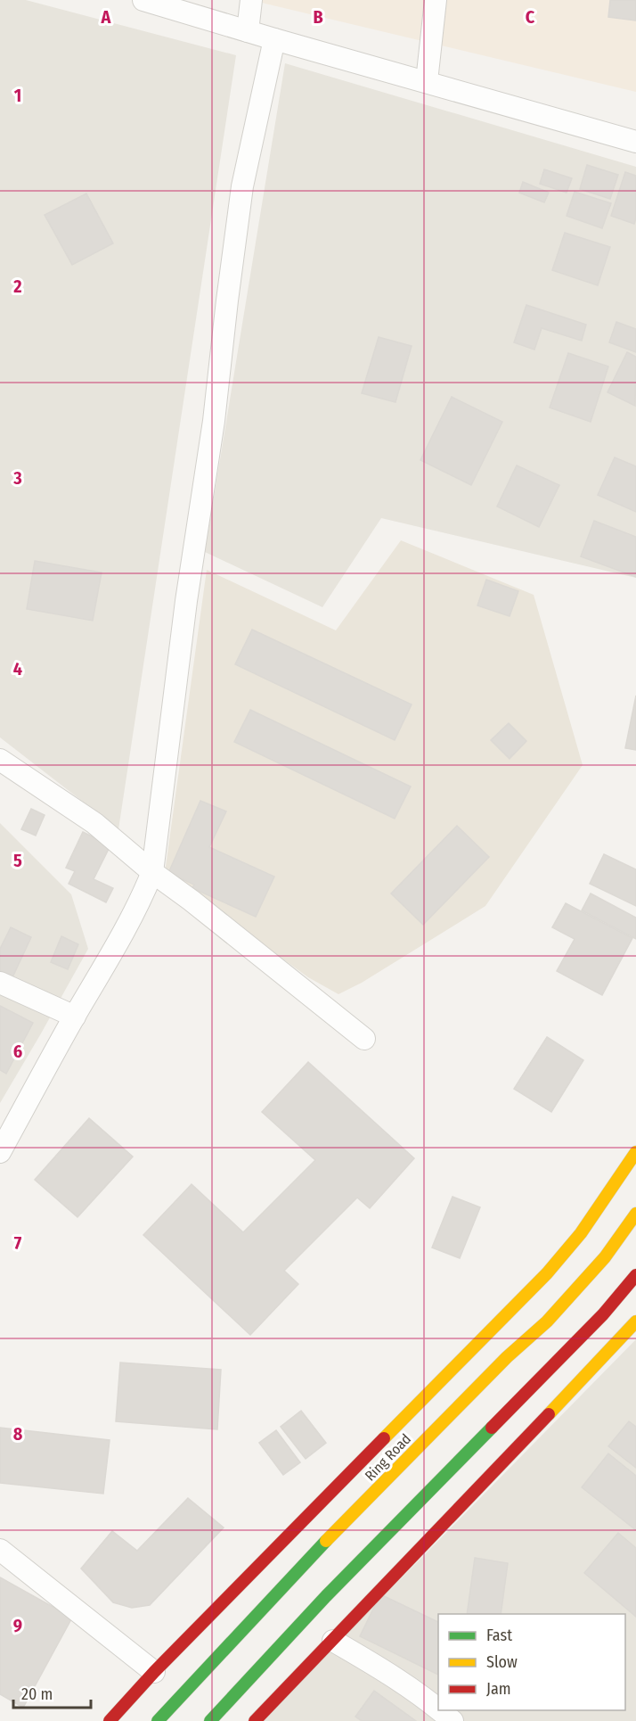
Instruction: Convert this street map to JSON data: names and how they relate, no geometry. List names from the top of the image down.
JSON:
{
  "streets": {
    "main road": ["Ring Road"]
  },
  "legend": ["Fast", "Slow", "Jam"],
  "scale_bar": "20 m",
  "grid": {
    "columns": ["A", "B", "C"],
    "rows": [
      "1",
      "2",
      "3",
      "4",
      "5",
      "6",
      "7",
      "8",
      "9"
    ]
  }
}
